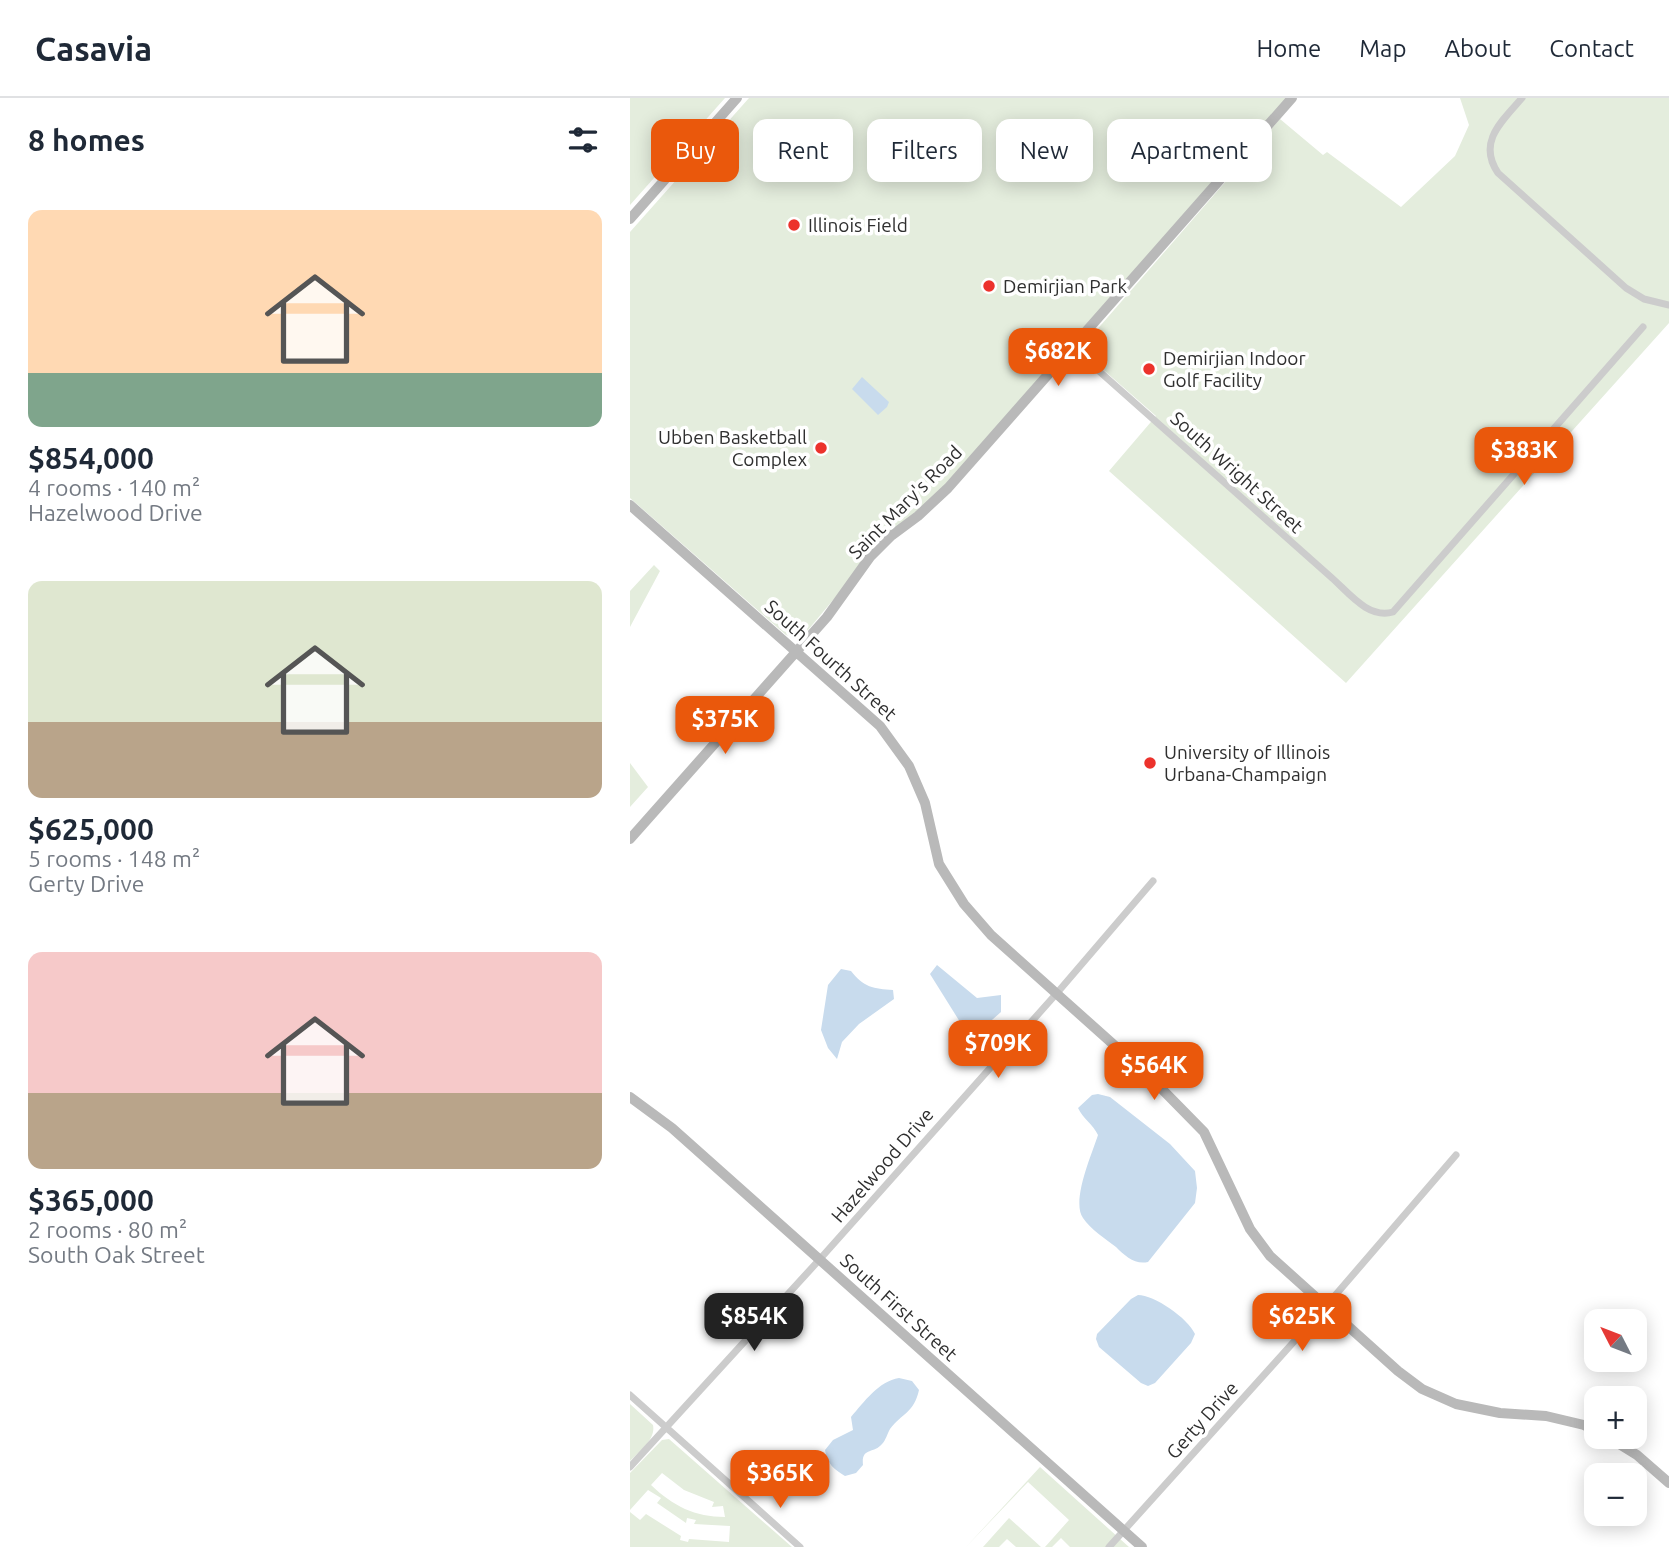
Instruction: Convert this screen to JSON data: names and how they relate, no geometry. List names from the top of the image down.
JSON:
{
  "streets": {
    "street": [
      "South Wright Street",
      "Saint Mary's Road",
      "South Fourth Street",
      "Hazelwood Drive",
      "South First Street",
      "Gerty Drive"
    ]
  },
  "crossings": [
    ["South Wright Street", "Saint Mary's Road"],
    ["Saint Mary's Road", "South Fourth Street"],
    ["South Fourth Street", "Hazelwood Drive"],
    ["South Fourth Street", "Gerty Drive"],
    ["Hazelwood Drive", "South First Street"],
    ["South First Street", "Gerty Drive"]
  ],
  "places": [
    "Illinois Field",
    "Demirjian Park",
    "Demirjian Indoor Golf Facility",
    "Ubben Basketball Complex",
    "University of Illinois Urbana-Champaign"
  ],
  "north": "top left",
  "page": {
    "header": "Casavia",
    "nav": [
      "Home",
      "Map",
      "About",
      "Contact"
    ],
    "heading": "8 homes",
    "chip": [
      "Buy",
      "Rent",
      "Filters",
      "New",
      "Apartment"
    ],
    "list": [
      {
        "name": "$854,000",
        "note": "4 rooms · 140 m² · Hazelwood Drive"
      },
      {
        "name": "$625,000",
        "note": "5 rooms · 148 m² · Gerty Drive"
      },
      {
        "name": "$365,000",
        "note": "2 rooms · 80 m² · South Oak Street"
      }
    ],
    "price": [
      "$682K",
      "$383K",
      "$375K",
      "$709K",
      "$564K",
      "$854K",
      "$625K",
      "$365K"
    ],
    "map_buttons": ["+", "−"]
  }
}
